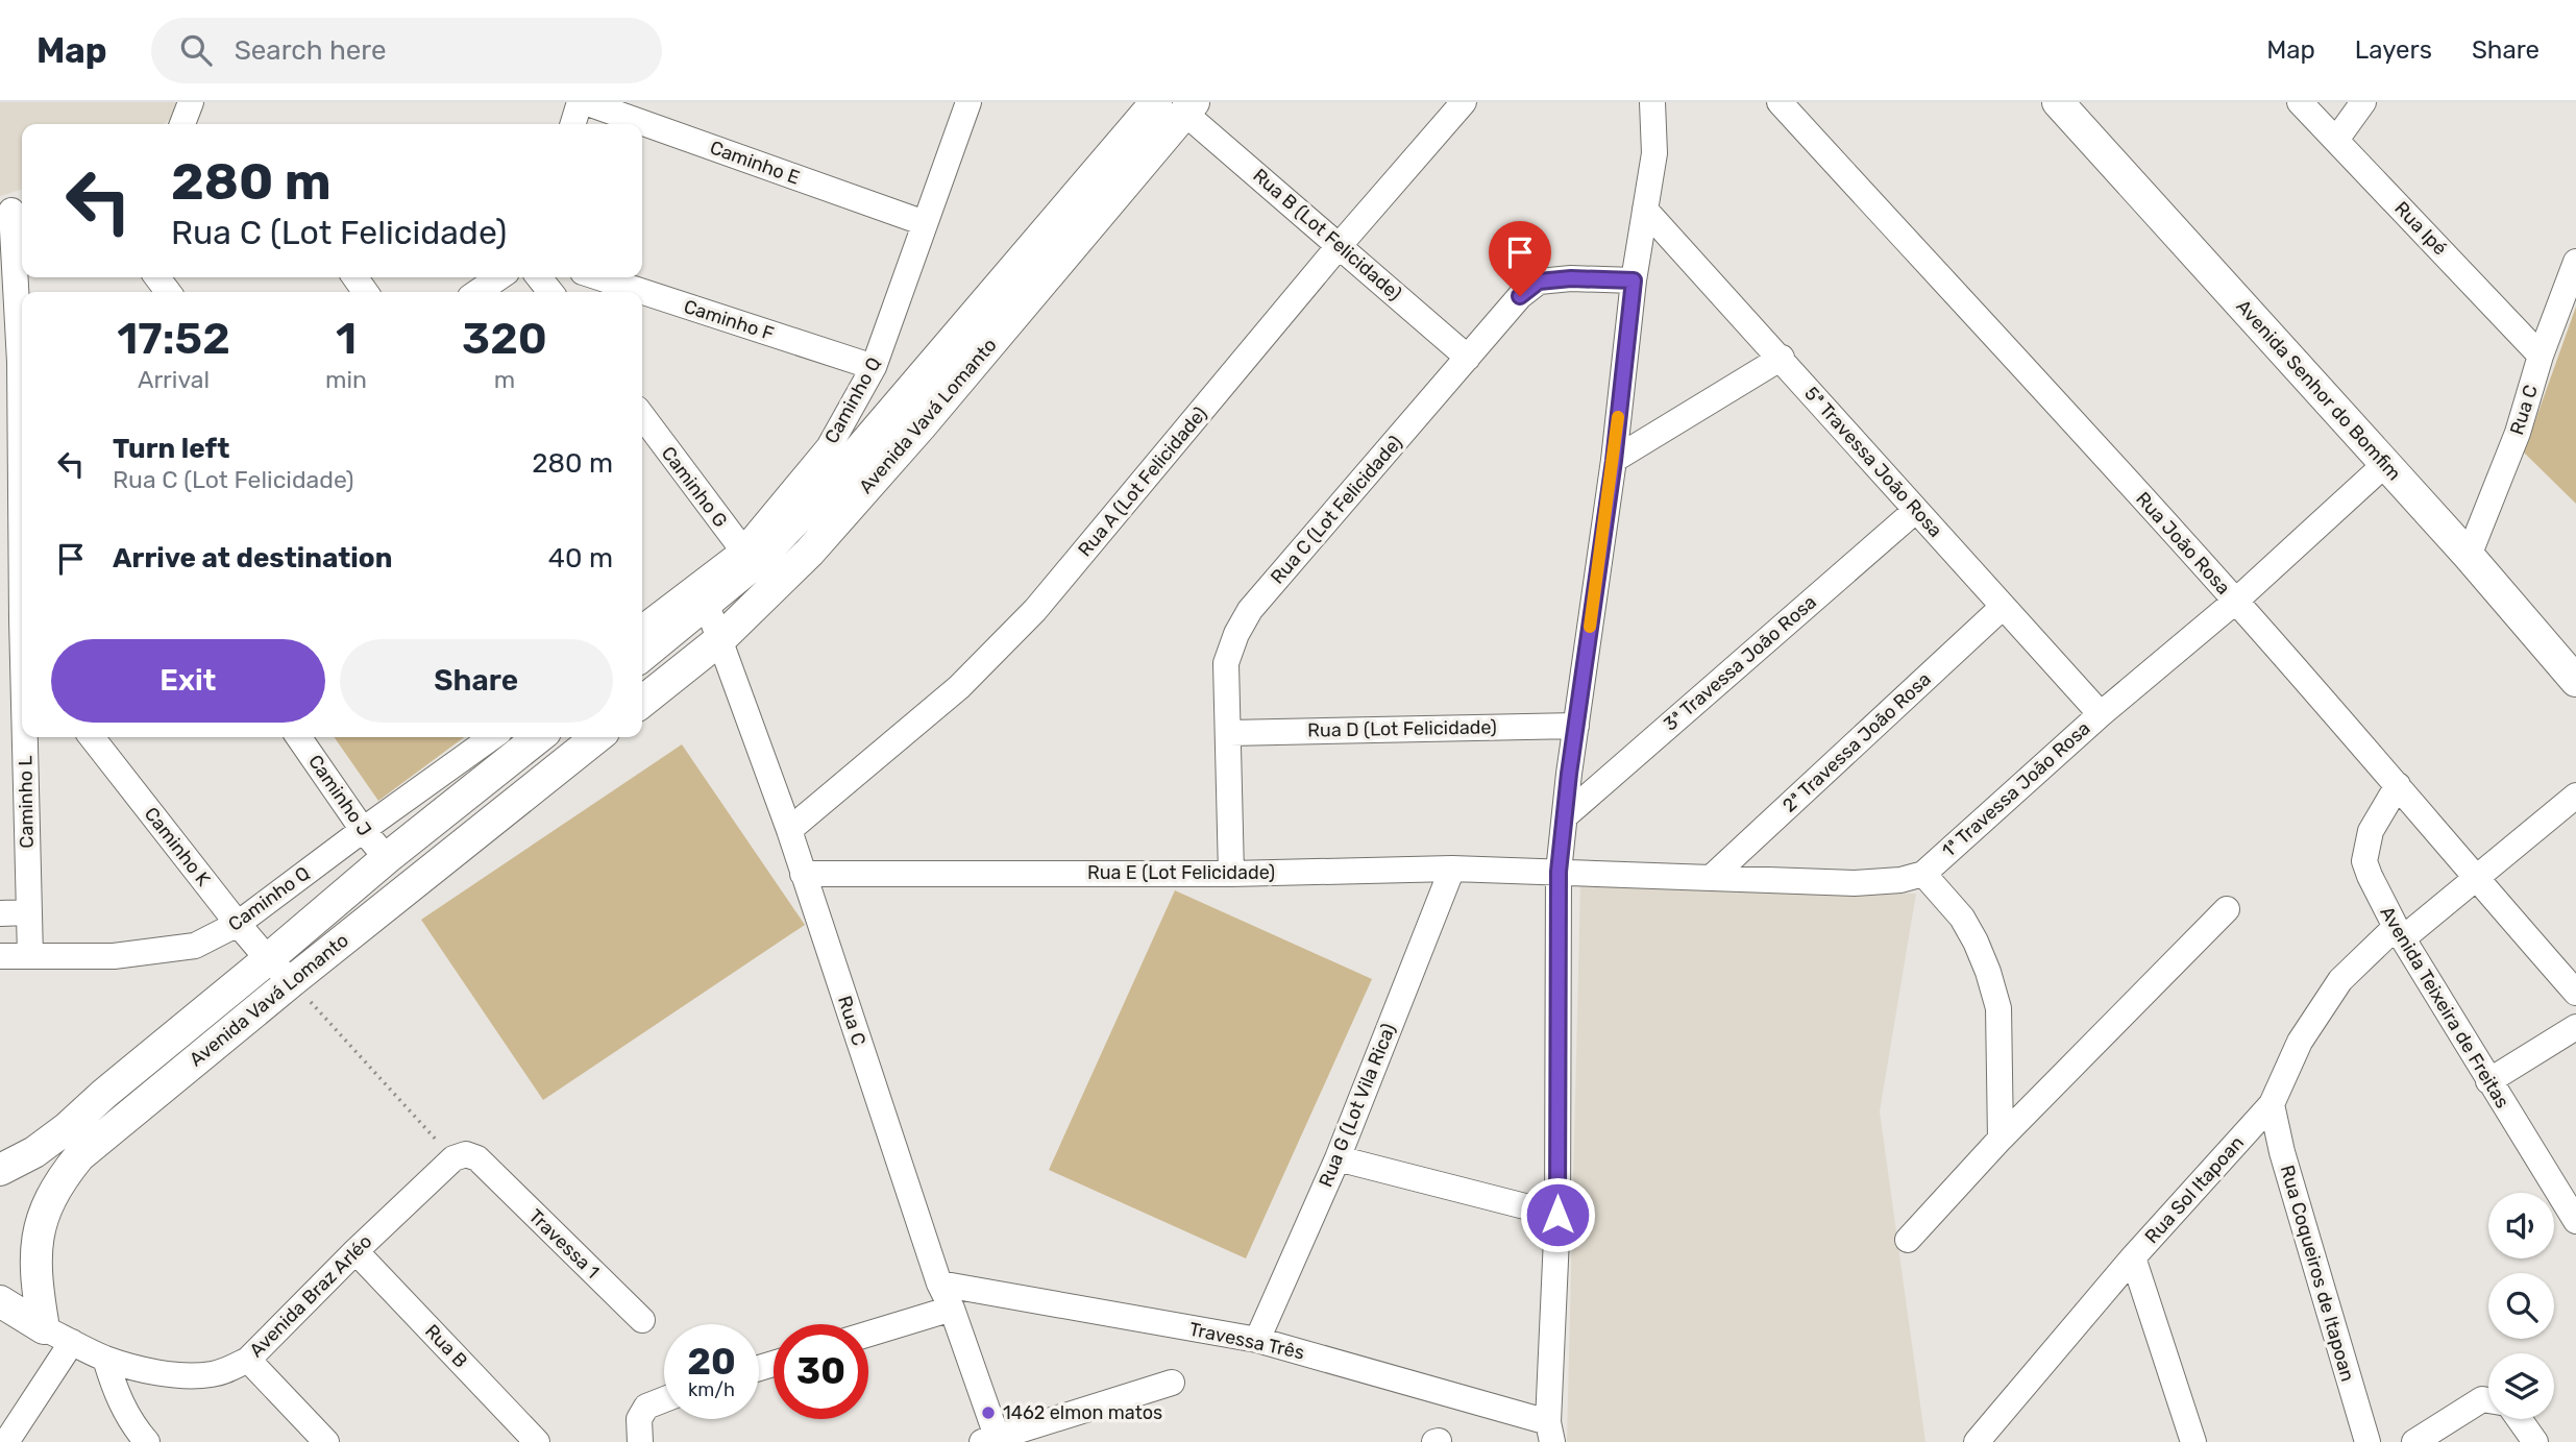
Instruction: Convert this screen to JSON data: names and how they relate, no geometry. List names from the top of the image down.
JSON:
{
  "streets": {
    "street": [
      "Caminho E",
      "Rua Ipé",
      "Rua B (Lot Felicidade)",
      "Caminho F",
      "Avenida Senhor do Bomfim",
      "Caminho Q",
      "Rua C",
      "Avenida Vavá Lomanto",
      "5ª Travessa João Rosa",
      "Rua A (Lot Felicidade)",
      "Caminho G",
      "Rua C (Lot Felicidade)",
      "Rua João Rosa",
      "3ª Travessa João Rosa",
      "Rua D (Lot Felicidade)",
      "2ª Travessa João Rosa",
      "1ª Travessa João Rosa",
      "Caminho J",
      "Caminho L",
      "Caminho K",
      "Rua E (Lot Felicidade)",
      "Avenida Teixeira de Freitas",
      "Rua G (Lot Vila Rica)",
      "Rua Sol Itapoan",
      "Travessa 1",
      "Rua Coqueiros de Itapoan",
      "Avenida Braz Arléo",
      "Travessa Três",
      "Rua B"
    ]
  },
  "crossings": [
    ["Caminho E", "Caminho Q"],
    ["Rua Ipé", "Rua C"],
    ["Rua B (Lot Felicidade)", "Avenida Vavá Lomanto"],
    ["Rua B (Lot Felicidade)", "Rua A (Lot Felicidade)"],
    ["Rua B (Lot Felicidade)", "Rua C (Lot Felicidade)"],
    ["Caminho F", "Caminho Q"],
    ["Avenida Senhor do Bomfim", "Rua C"],
    ["Avenida Senhor do Bomfim", "1ª Travessa João Rosa"],
    ["Caminho Q", "Avenida Vavá Lomanto"],
    ["Caminho Q", "Caminho G"],
    ["Caminho Q", "Caminho J"],
    ["Caminho Q", "Caminho L"],
    ["Caminho Q", "Caminho K"],
    ["Rua C", "Avenida Vavá Lomanto"],
    ["Rua C", "Rua A (Lot Felicidade)"],
    ["Rua C", "Rua E (Lot Felicidade)"],
    ["Rua C", "Travessa Três"],
    ["Avenida Vavá Lomanto", "Caminho G"],
    ["Avenida Vavá Lomanto", "Caminho J"],
    ["Avenida Vavá Lomanto", "Caminho K"],
    ["Avenida Vavá Lomanto", "Avenida Braz Arléo"],
    ["5ª Travessa João Rosa", "3ª Travessa João Rosa"],
    ["5ª Travessa João Rosa", "2ª Travessa João Rosa"],
    ["5ª Travessa João Rosa", "1ª Travessa João Rosa"],
    ["Rua C (Lot Felicidade)", "Rua D (Lot Felicidade)"],
    ["Rua C (Lot Felicidade)", "Rua E (Lot Felicidade)"],
    ["Rua João Rosa", "1ª Travessa João Rosa"],
    ["Rua João Rosa", "Avenida Teixeira de Freitas"],
    ["Rua João Rosa", "Rua Sol Itapoan"],
    ["Rua E (Lot Felicidade)", "Rua G (Lot Vila Rica)"],
    ["Avenida Teixeira de Freitas", "Rua Sol Itapoan"],
    ["Rua G (Lot Vila Rica)", "Travessa Três"],
    ["Rua Sol Itapoan", "Rua Coqueiros de Itapoan"],
    ["Travessa 1", "Avenida Braz Arléo"],
    ["Avenida Braz Arléo", "Rua B"]
  ],
  "places": ["1462 elmon matos"],
  "page": {
    "header": "Map",
    "search": "Search here",
    "nav": ["Map", "Layers", "Share"],
    "turn": ["280 m", "Rua C (Lot Felicidade)"],
    "eta": [
      "17:52",
      "Arrival",
      "1",
      "min",
      "320",
      "m"
    ],
    "list": [
      {
        "name": "Turn left",
        "note": "Rua C (Lot Felicidade)",
        "value": "280 m"
      },
      {
        "name": "Arrive at destination",
        "value": "40 m"
      }
    ],
    "buttons": ["Exit", "Share"],
    "speed": "20 km/h",
    "limit": "30"
  }
}
